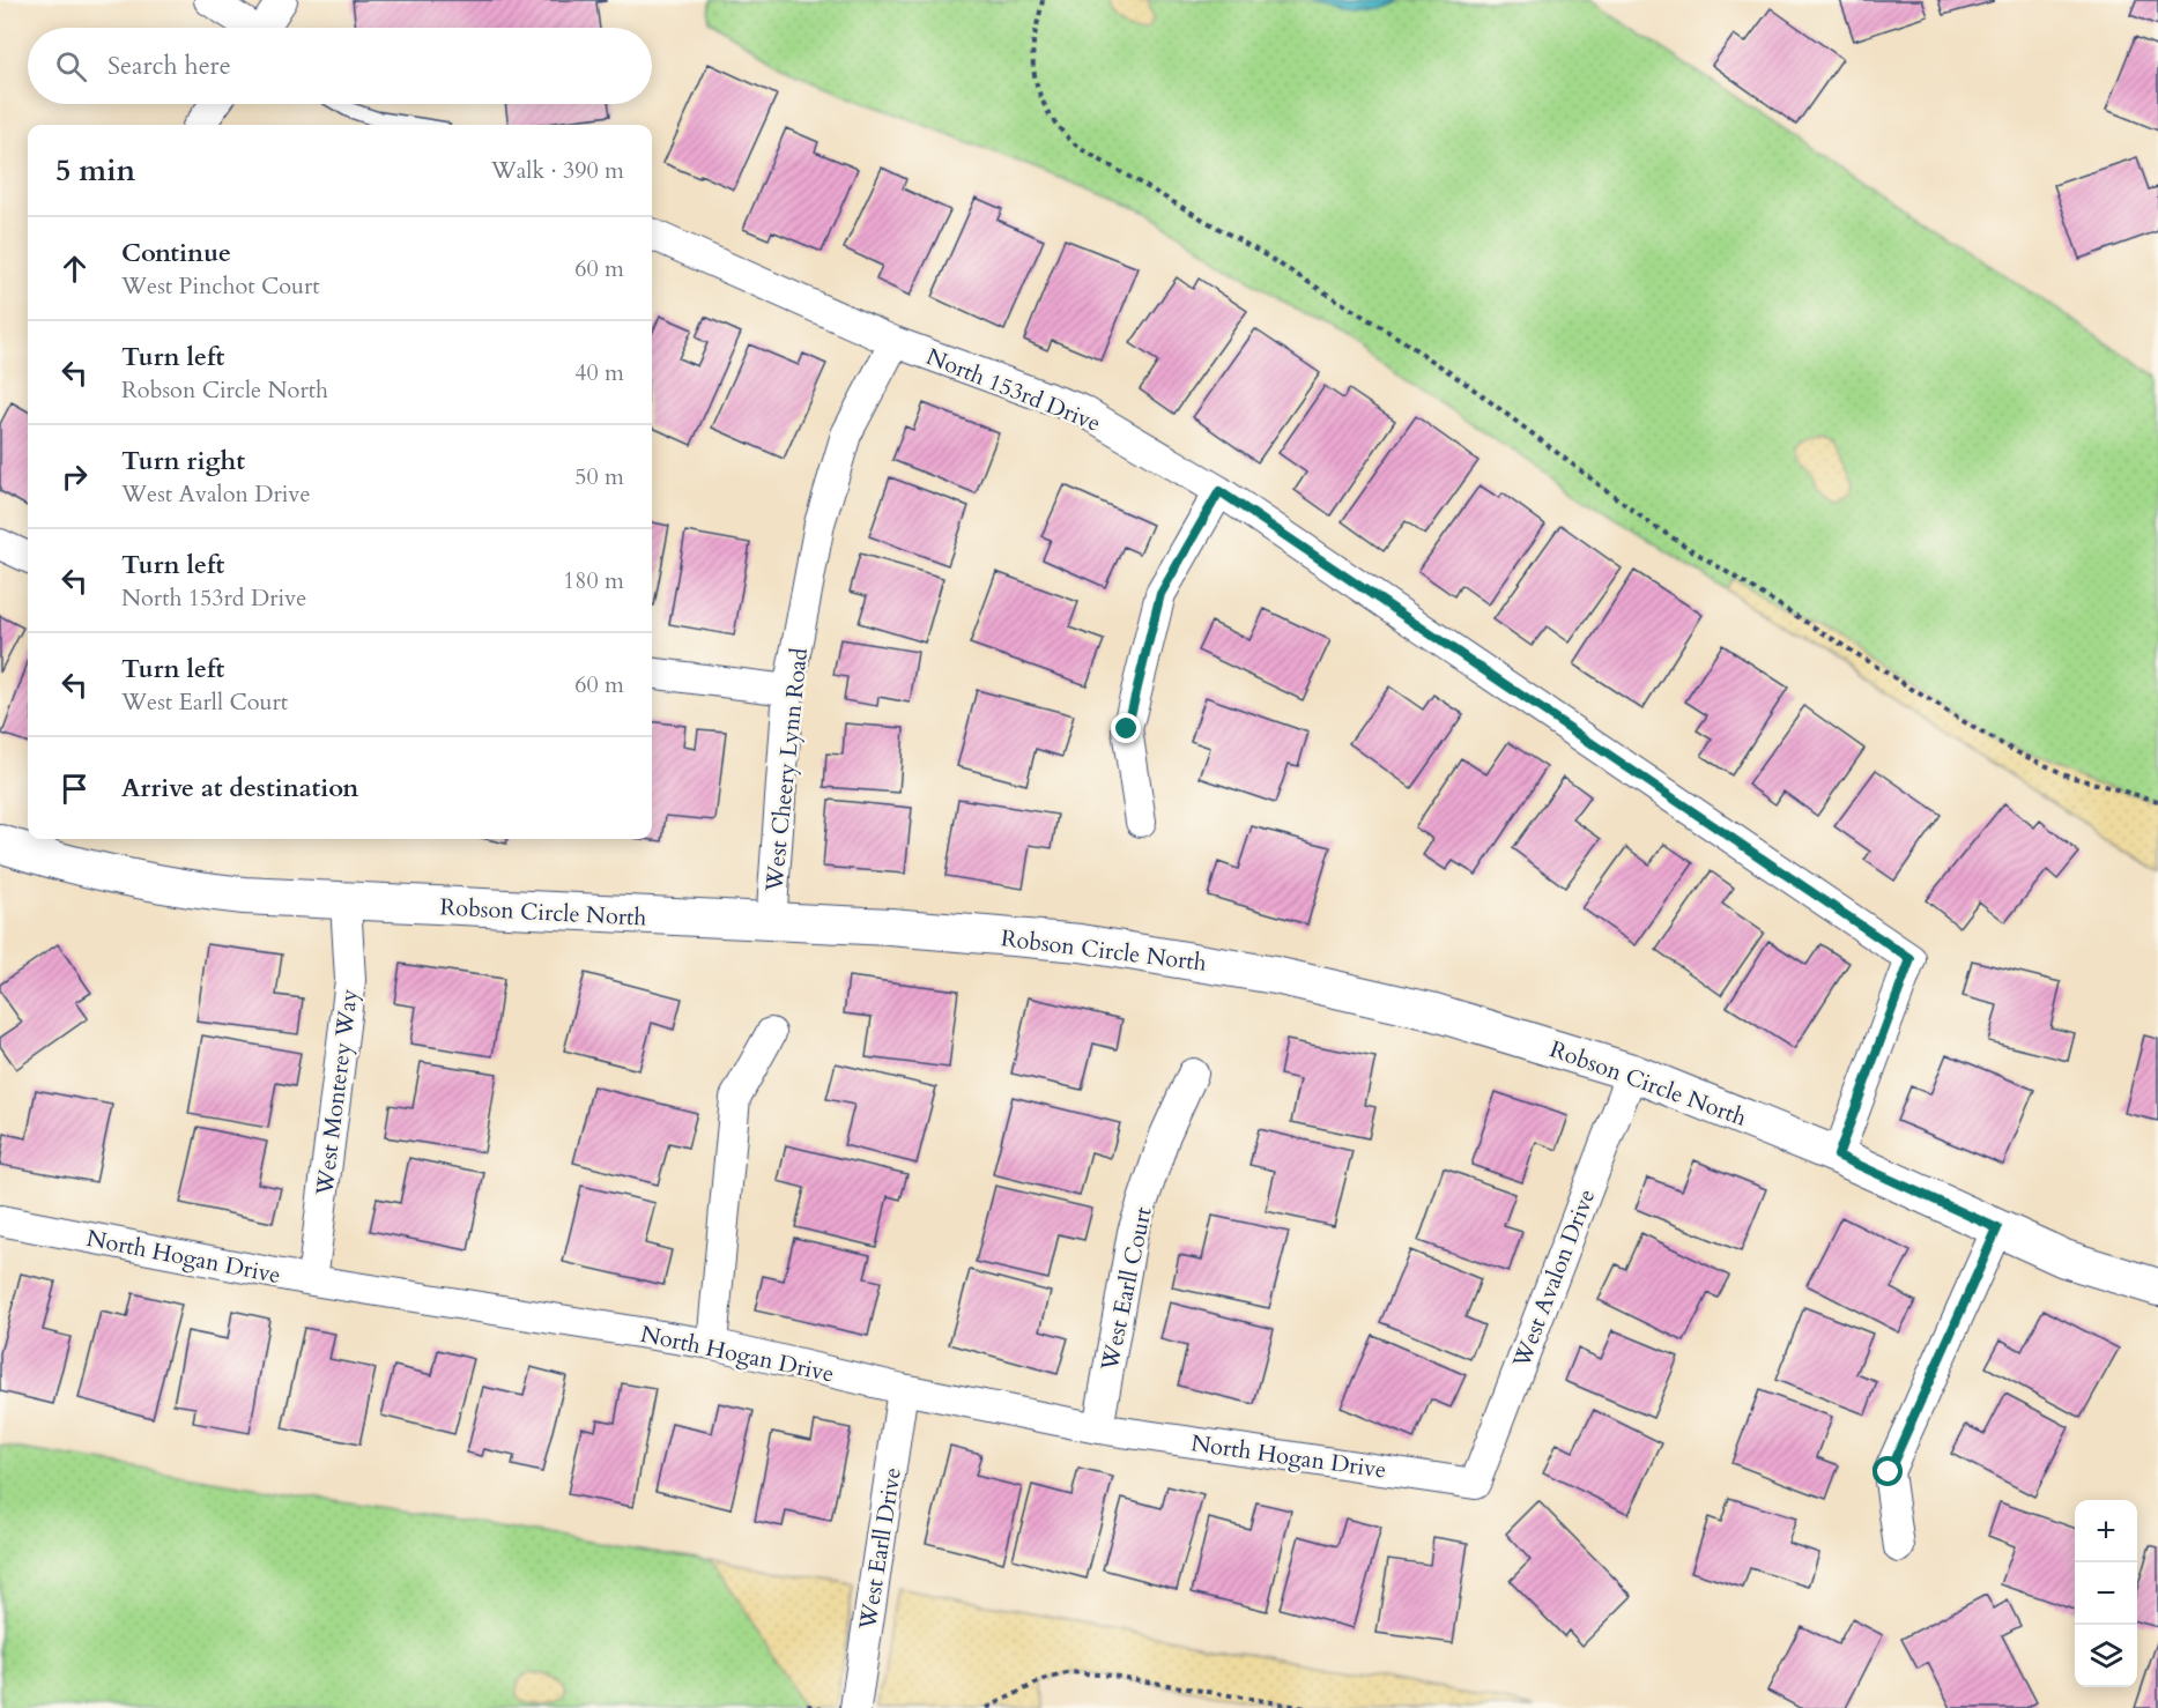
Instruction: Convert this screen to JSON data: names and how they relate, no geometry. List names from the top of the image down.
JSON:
{
  "streets": {
    "street": [
      "North 153rd Drive",
      "West Cheery Lynn Road",
      "Robson Circle North",
      "West Monterey Way",
      "North Hogan Drive",
      "West Avalon Drive",
      "West Earll Court",
      "West Earll Drive"
    ]
  },
  "crossings": [
    ["North 153rd Drive", "West Cheery Lynn Road"],
    ["North 153rd Drive", "Robson Circle North"],
    ["West Cheery Lynn Road", "Robson Circle North"],
    ["Robson Circle North", "West Monterey Way"],
    ["Robson Circle North", "West Avalon Drive"],
    ["West Monterey Way", "North Hogan Drive"],
    ["North Hogan Drive", "West Avalon Drive"],
    ["North Hogan Drive", "West Earll Court"],
    ["North Hogan Drive", "West Earll Drive"]
  ],
  "page": {
    "search": "Search here",
    "heading": ["5 min", "Walk · 390 m"],
    "list": [
      ["Continue", "West Pinchot Court", "60 m"],
      ["Turn left", "Robson Circle North", "40 m"],
      ["Turn right", "West Avalon Drive", "50 m"],
      ["Turn left", "North 153rd Drive", "180 m"],
      ["Turn left", "West Earll Court", "60 m"],
      "Arrive at destination"
    ],
    "map_buttons": ["+", "−"]
  }
}
